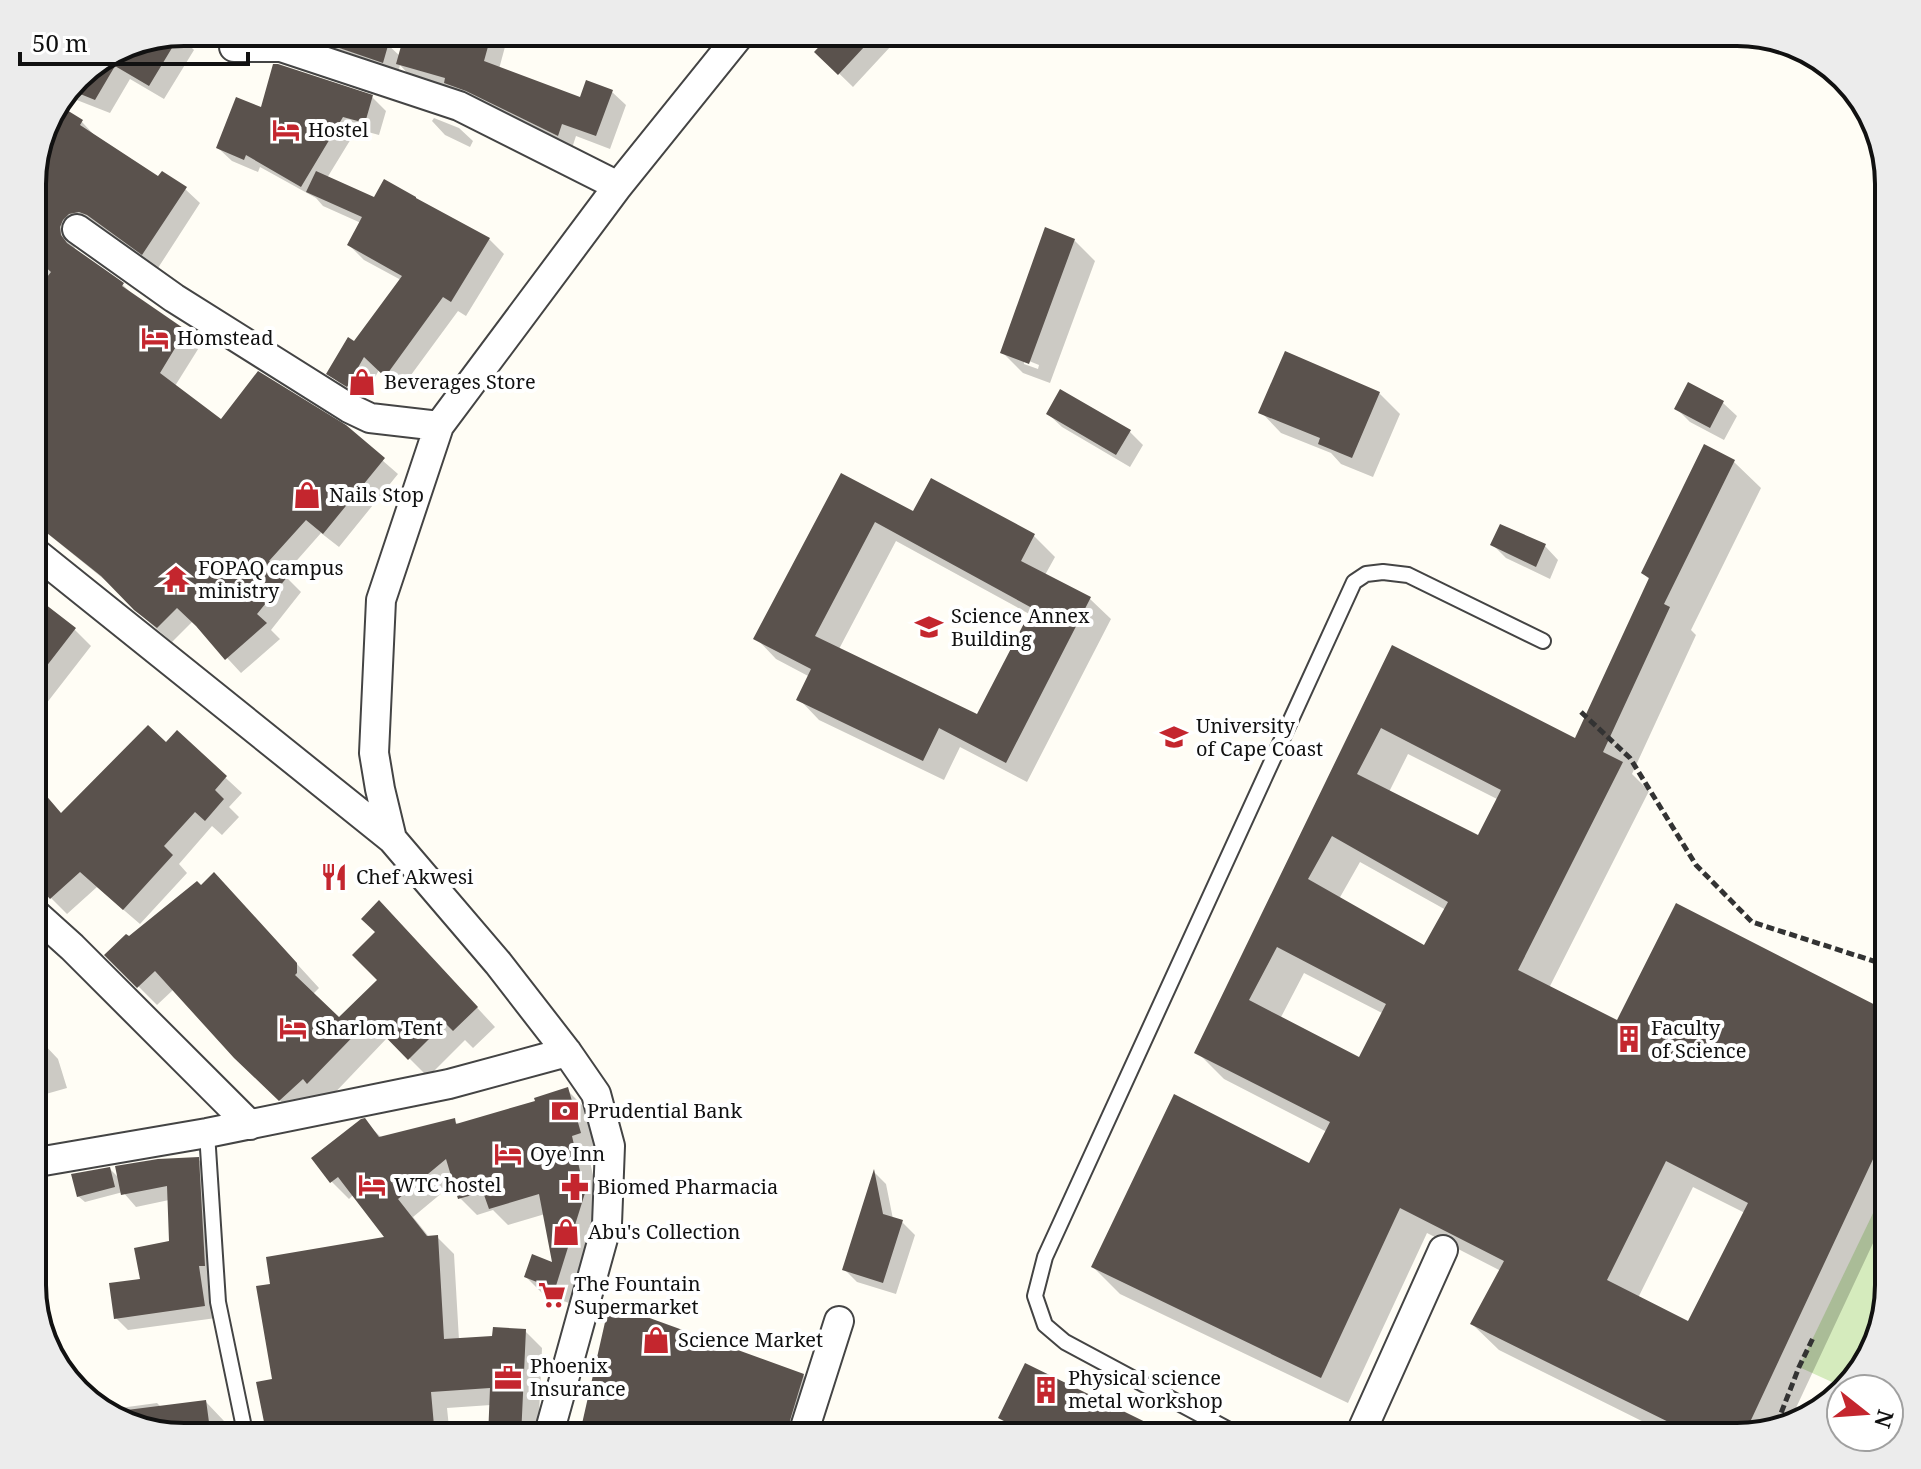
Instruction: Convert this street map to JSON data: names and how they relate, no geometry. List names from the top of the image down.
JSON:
{
  "places": {
    "hotel": [
      "Hostel",
      "Homstead",
      "Sharlom Tent",
      "Oye Inn",
      "WTC hostel"
    ],
    "shop": [
      "Beverages Store",
      "Nails Stop",
      "Abu's Collection",
      "Science Market"
    ],
    "temple": ["FOPAQ campus ministry"],
    "school or university": ["Science Annex Building", "University of Cape Coast"],
    "restaurant": ["Chef Akwesi"],
    "building": ["Faculty of Science", "Physical science metal workshop"],
    "bank": ["Prudential Bank"],
    "pharmacy": ["Biomed Pharmacia"],
    "supermarket": ["The Fountain Supermarket"],
    "office": ["Phoenix Insurance"]
  },
  "scale_bar": "50 m",
  "north": "right"
}
